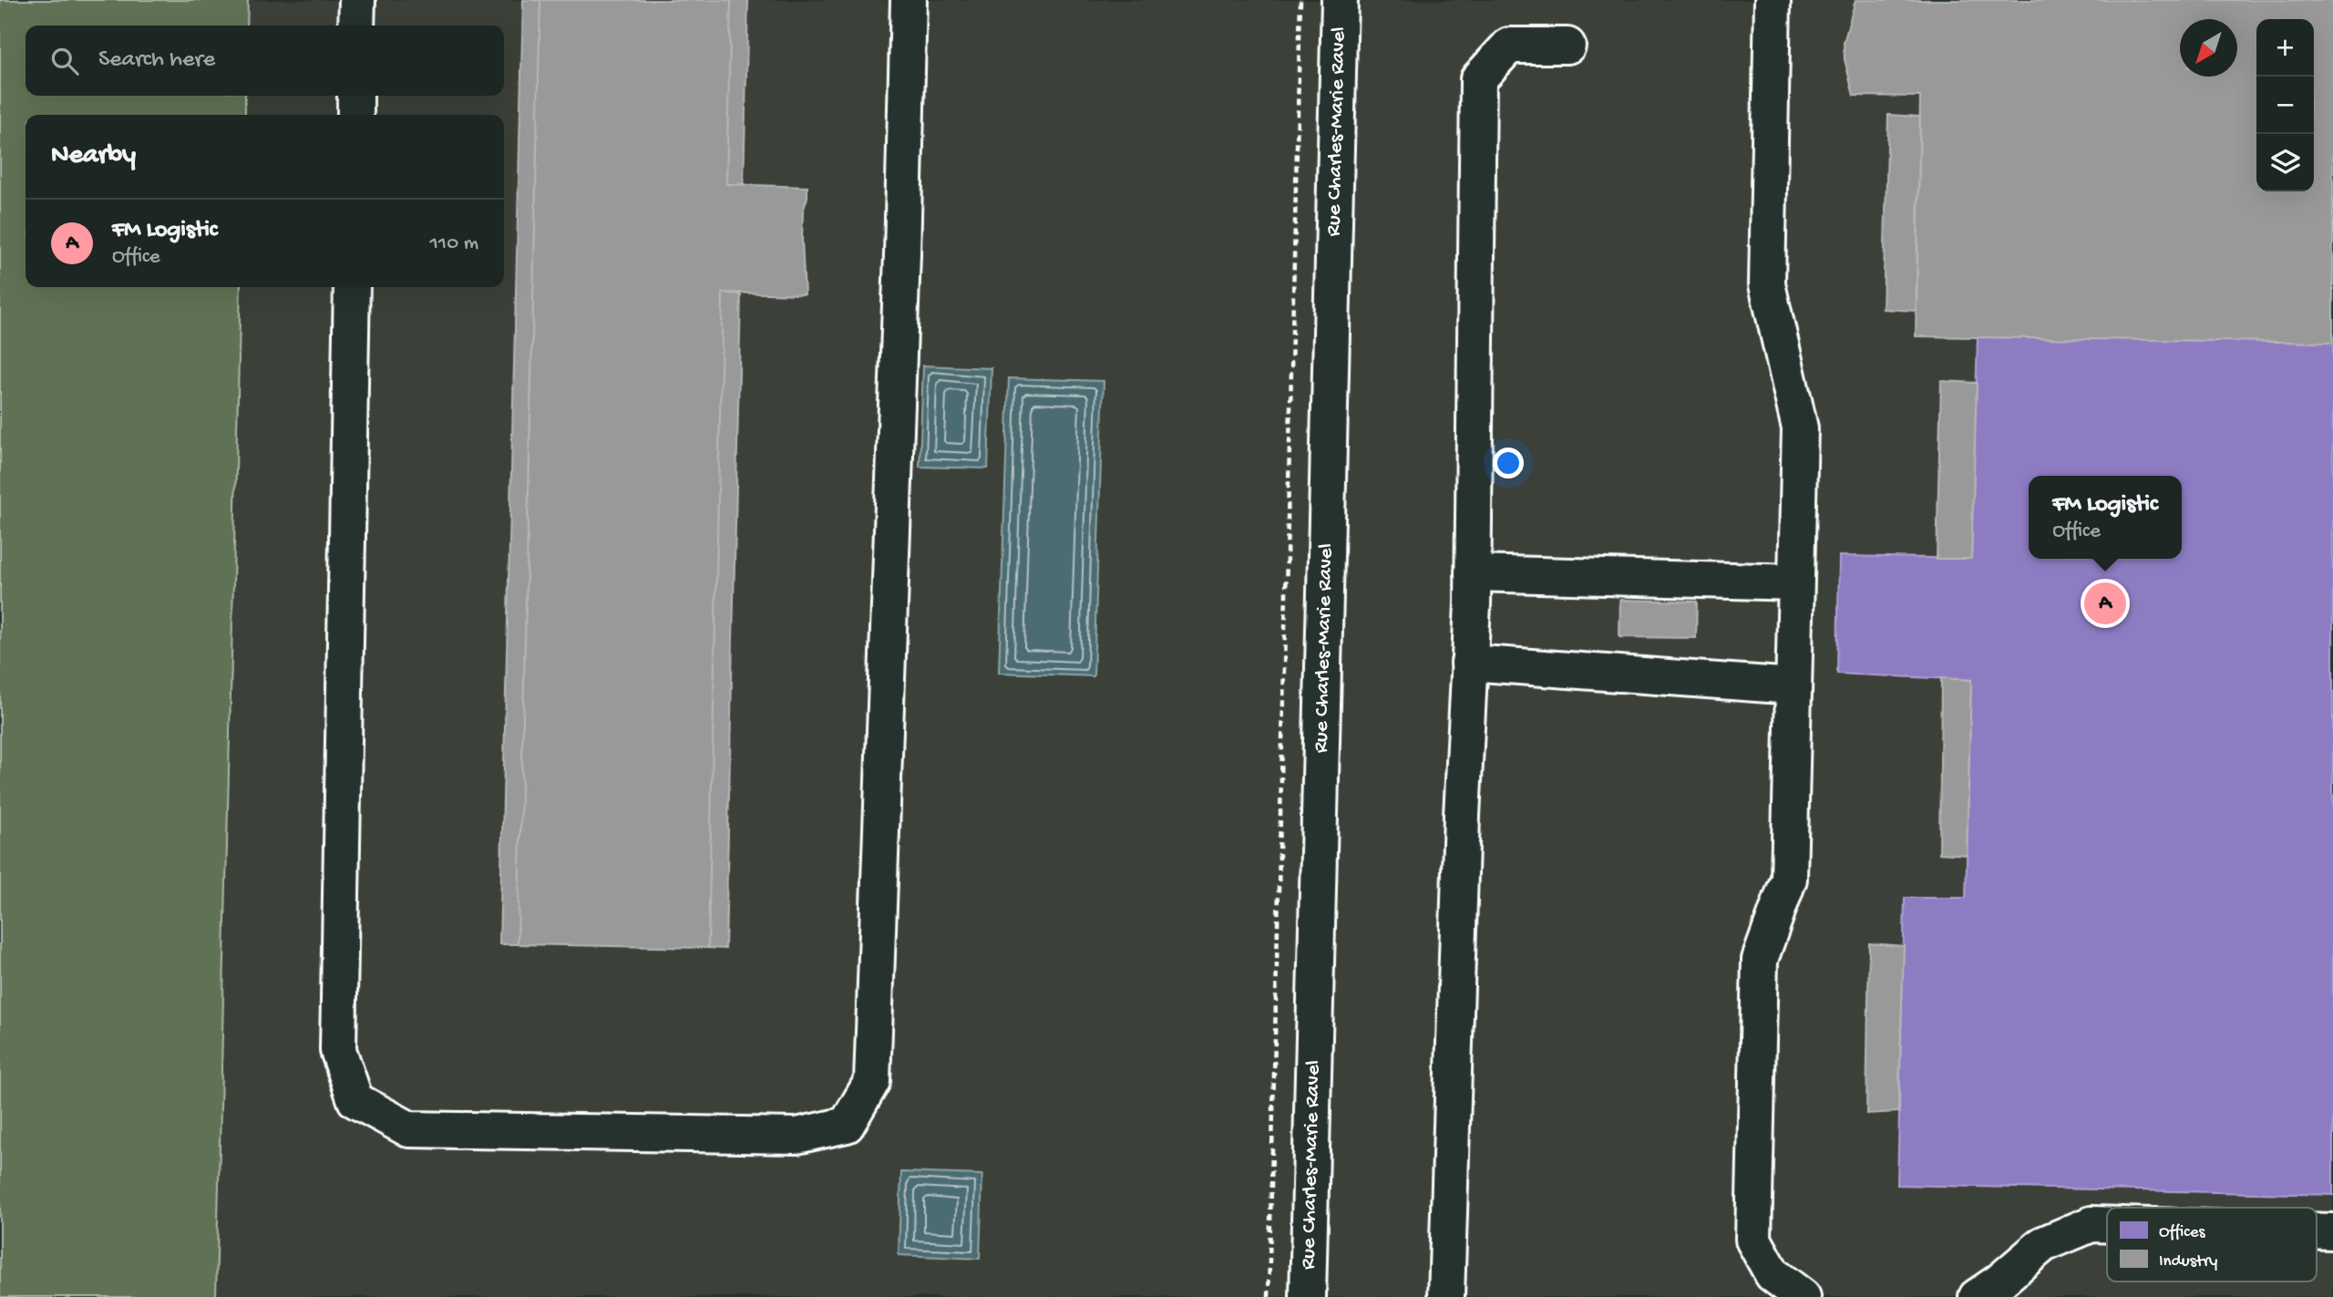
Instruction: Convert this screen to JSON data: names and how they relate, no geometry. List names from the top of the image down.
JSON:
{
  "streets": {
    "street": ["Rue Charles-Marie Ravel"]
  },
  "legend": ["Offices", "Industry"],
  "north": "bottom left",
  "page": {
    "map_buttons": ["+", "−"],
    "search": "Search here",
    "heading": "Nearby",
    "list": [
      {
        "mark": "A",
        "name": "FM Logistic",
        "note": "Office",
        "value": "110 m"
      }
    ],
    "popup": ["FM Logistic", "Office"],
    "pins": "A"
  }
}
